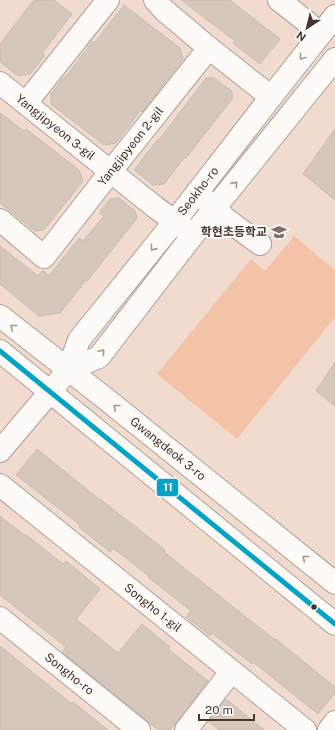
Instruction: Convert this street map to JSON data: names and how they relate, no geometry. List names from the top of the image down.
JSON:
{
  "streets": {
    "main road": [
      "Yangjipyeon 3-gil",
      "Yangjipyeon 2-gil",
      "Seokho-ro",
      "Gwangdeok 3-ro",
      "Songho 1-gil",
      "Songho-ro"
    ]
  },
  "crossings": [
    ["Yangjipyeon 3-gil", "Yangjipyeon 2-gil"],
    ["Yangjipyeon 3-gil", "Seokho-ro"],
    ["Seokho-ro", "Gwangdeok 3-ro"]
  ],
  "places": {
    "school or university": ["학현초등학교"]
  },
  "lines": ["transit line 11"],
  "scale_bar": "20 m",
  "north": "bottom left"
}
